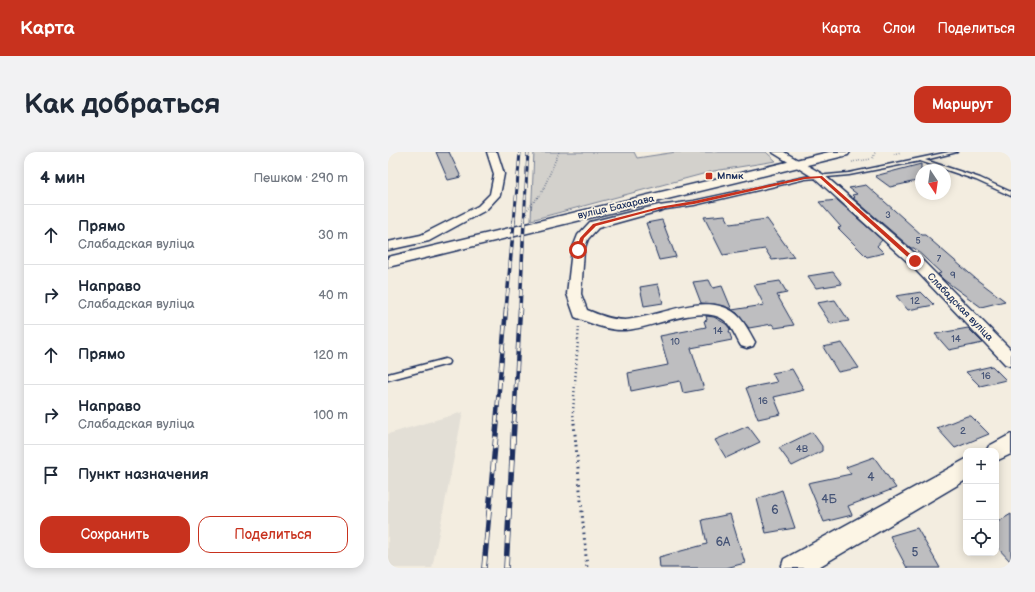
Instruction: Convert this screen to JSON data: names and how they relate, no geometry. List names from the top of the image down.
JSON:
{
  "streets": {
    "main road": ["вуліца Бахарава"],
    "street": ["Слабадская вуліца"]
  },
  "crossings": [
    ["вуліца Бахарава", "Слабадская вуліца"]
  ],
  "places": {
    "transit": ["Мпмк"]
  },
  "house_numbers": [
    "3",
    "5",
    "7",
    "9",
    "12",
    "14",
    "14",
    "10",
    "16",
    "16",
    "2",
    "4В",
    "4",
    "4Б",
    "6",
    "6А",
    "5"
  ],
  "north": "bottom",
  "page": {
    "header": "Карта",
    "nav": ["Карта", "Слои", "Поделиться"],
    "buttons": [
      "Маршрут",
      ["Сохранить", "Поделиться"]
    ],
    "title": "Как добраться",
    "heading": ["4 мин", "Пешком · 290 m"],
    "list": [
      ["Прямо", "Слабадская вуліца", "30 m"],
      ["Направо", "Слабадская вуліца", "40 m"],
      ["Прямо", "120 m"],
      ["Направо", "Слабадская вуліца", "100 m"],
      "Пункт назначения"
    ],
    "map_buttons": ["+", "−"]
  }
}
